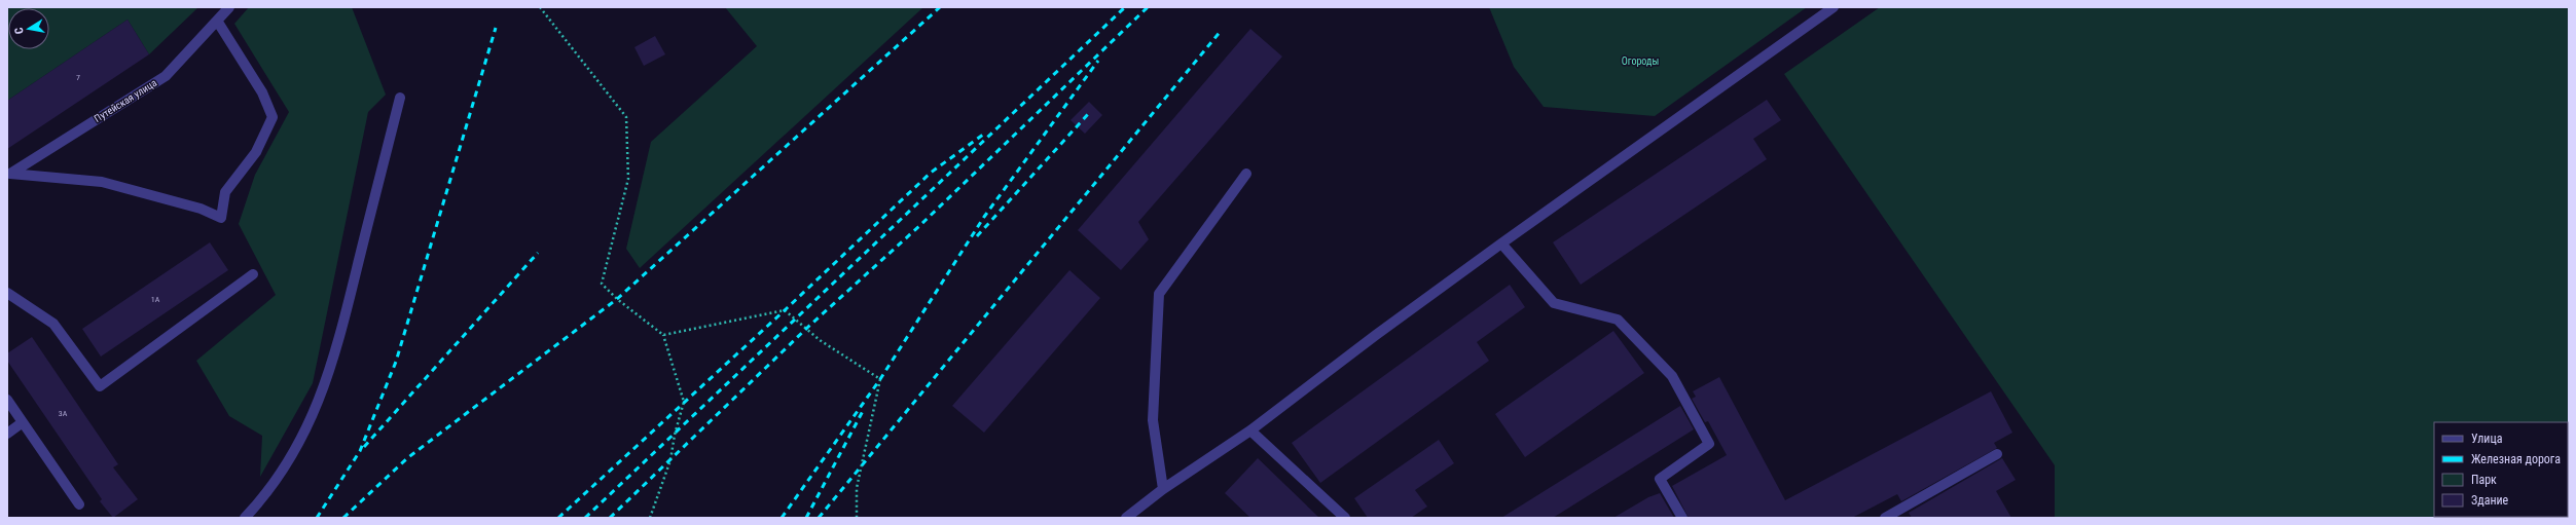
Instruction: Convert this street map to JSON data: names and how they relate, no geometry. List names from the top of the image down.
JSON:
{
  "streets": {
    "street": ["Путейская улица"]
  },
  "parks": ["Огороды"],
  "house_numbers": ["7", "1А", "3А"],
  "legend": [
    "Улица",
    "Железная дорога",
    "Парк",
    "Здание"
  ],
  "north": "left"
}
